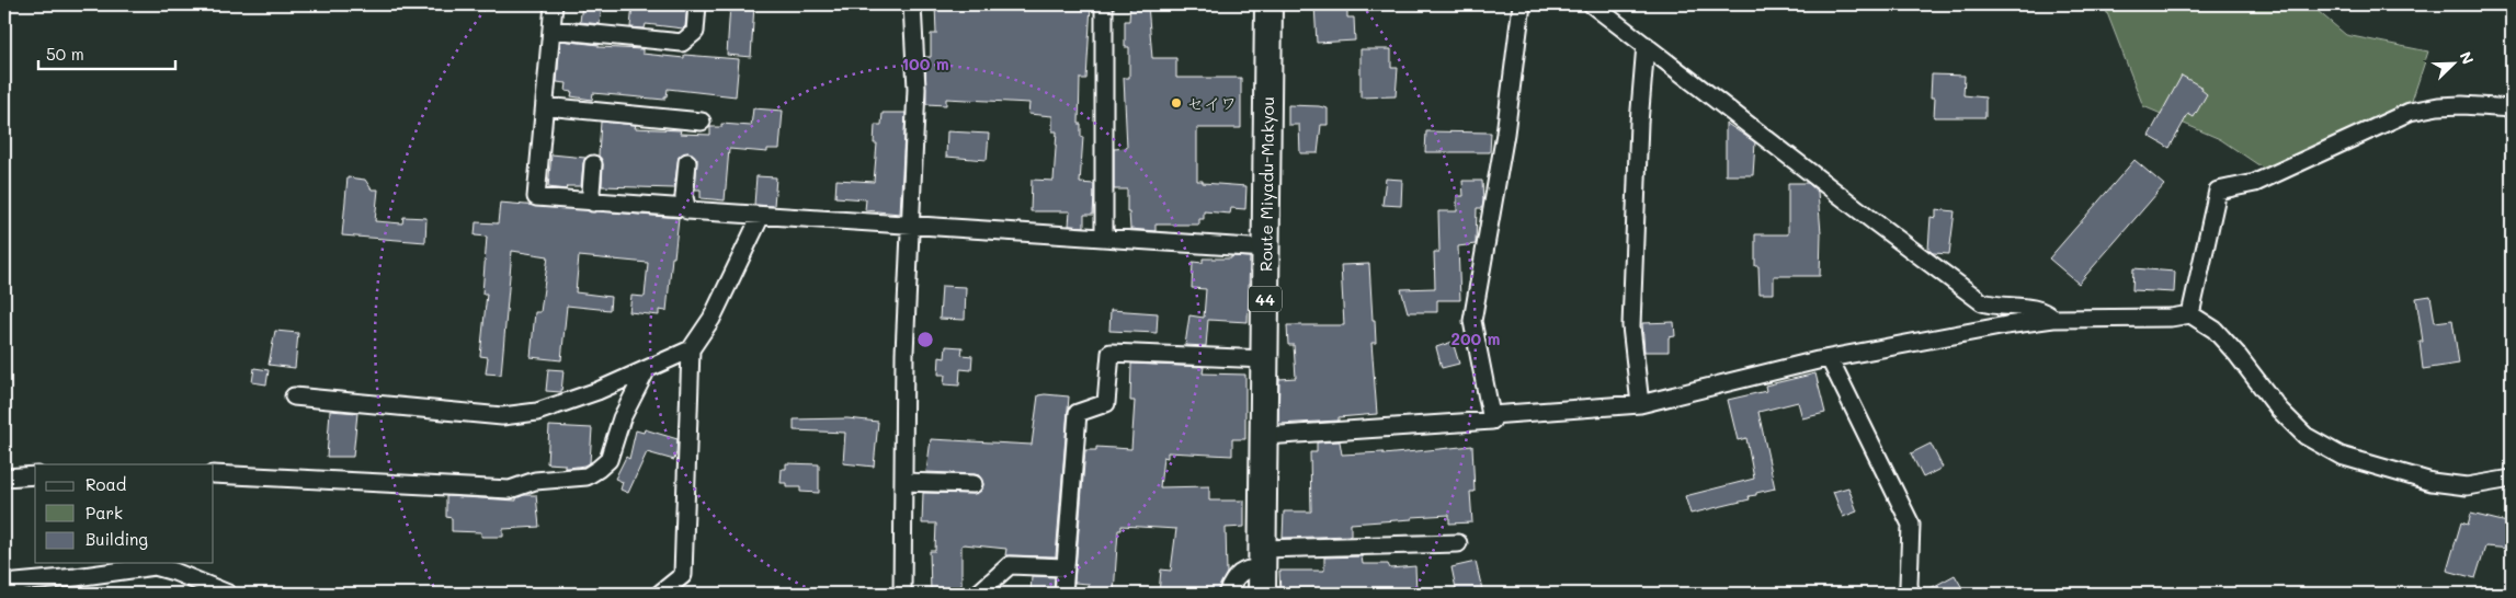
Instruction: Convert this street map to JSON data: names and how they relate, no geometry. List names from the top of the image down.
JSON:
{
  "streets": {
    "main road": ["Route Miyadu-Makyou", "44"]
  },
  "places": ["セイワ"],
  "legend": ["Road", "Park", "Building"],
  "scale_bar": "50 m",
  "north": "top right",
  "rings": ["100 m", "200 m"]
}
